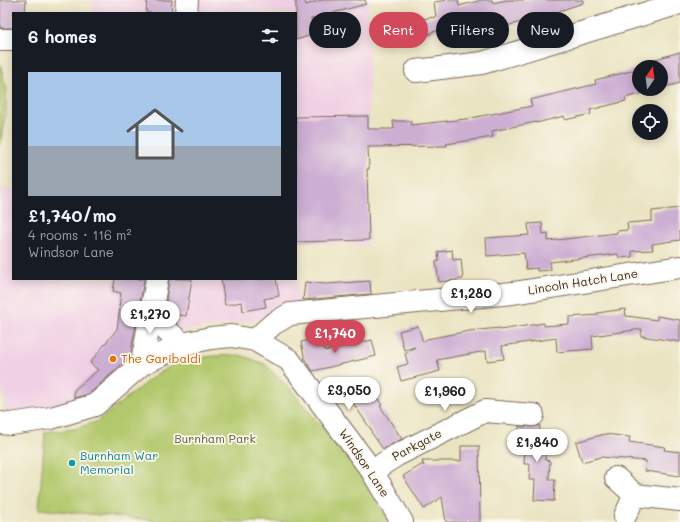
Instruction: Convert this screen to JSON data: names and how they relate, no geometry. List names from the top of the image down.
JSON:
{
  "streets": {
    "street": ["Lincoln Hatch Lane", "Parkgate", "Windsor Lane"]
  },
  "crossings": [
    ["Lincoln Hatch Lane", "Windsor Lane"],
    ["Parkgate", "Windsor Lane"]
  ],
  "parks": ["Burnham Park"],
  "places": ["The Garibaldi", "Burnham War Memorial"],
  "north": "top",
  "page": {
    "chip": [
      "Buy",
      "Rent",
      "Filters",
      "New"
    ],
    "heading": "6 homes",
    "list": [
      {
        "name": "£1,740/mo",
        "note": "4 rooms · 116 m² · Windsor Lane"
      }
    ],
    "price": [
      "£1,280",
      "£1,270",
      "£1,740",
      "£3,050",
      "£1,960",
      "£1,840"
    ]
  }
}
